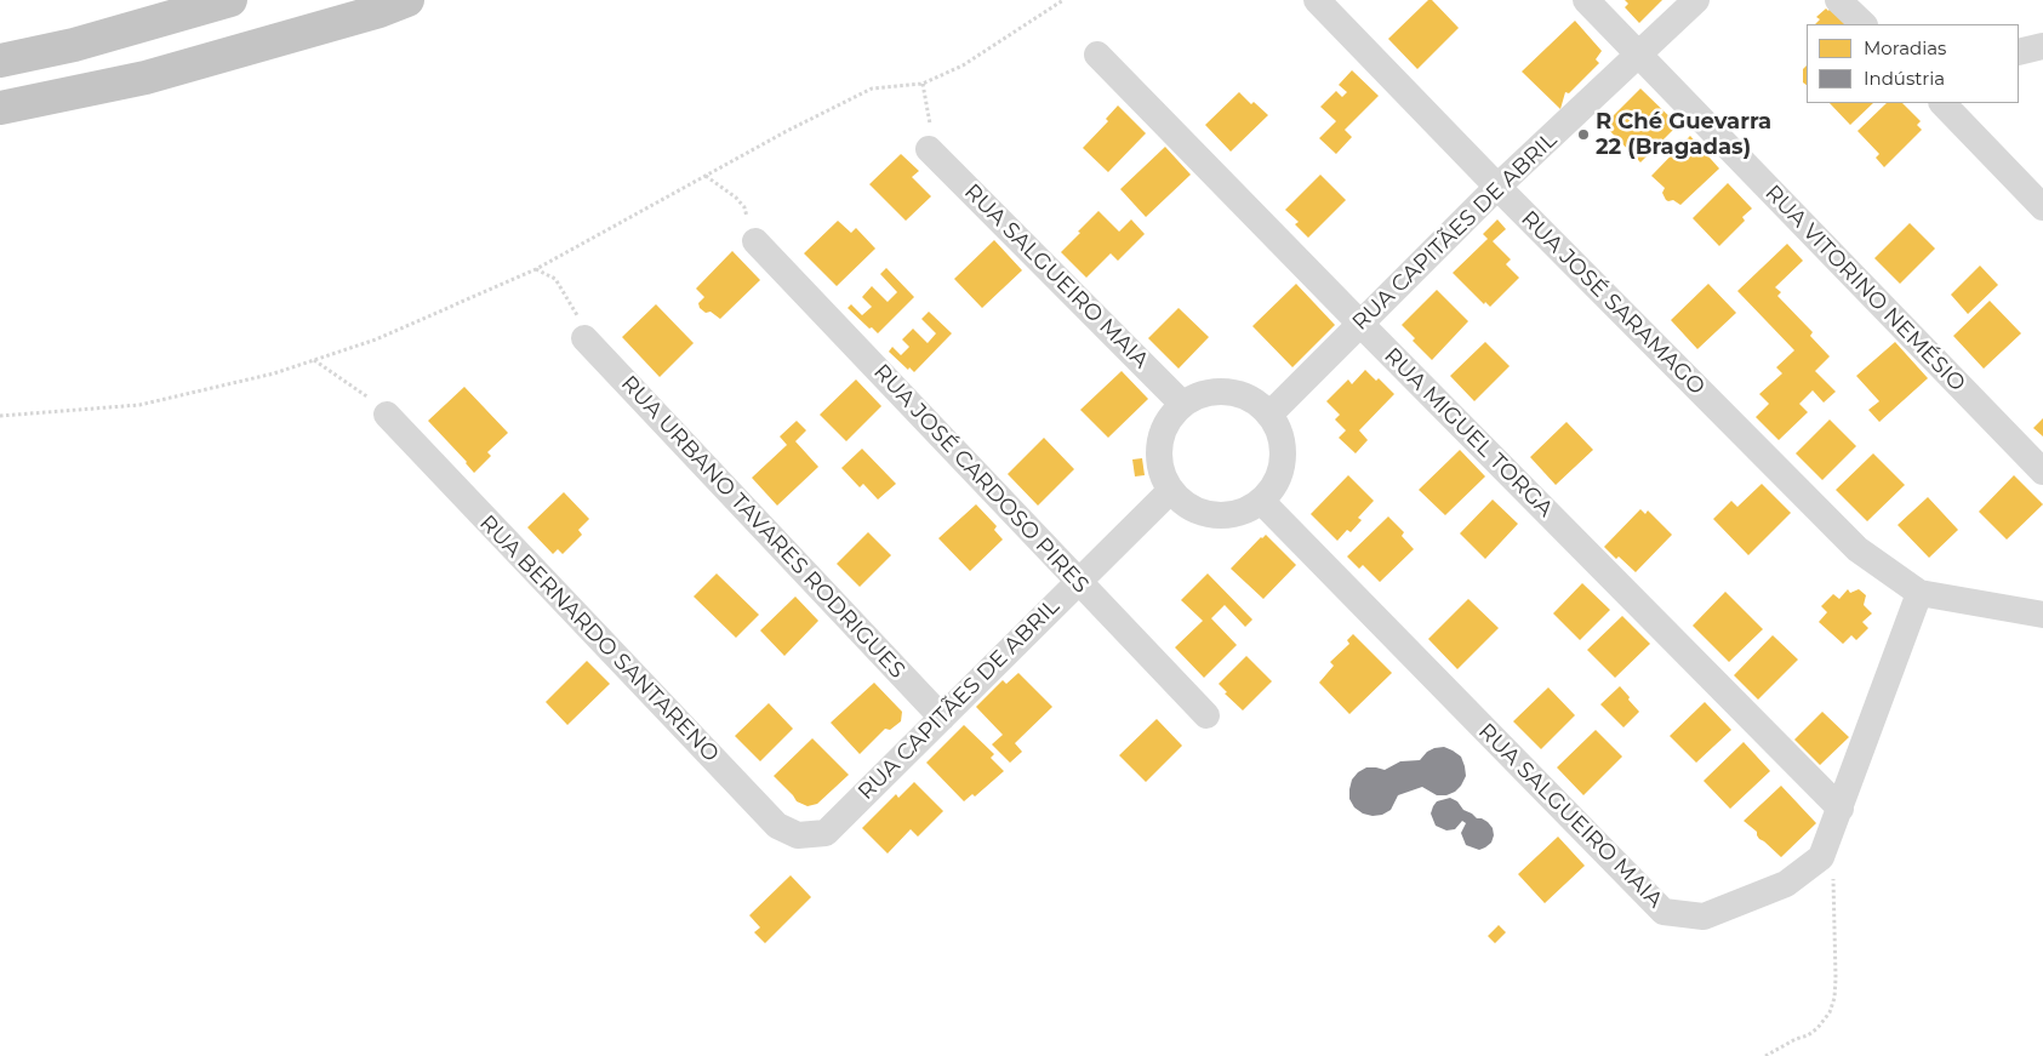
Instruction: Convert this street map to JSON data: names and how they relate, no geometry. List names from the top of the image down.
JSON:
{
  "streets": {
    "street": [
      "RUA CAPITÃES DE ABRIL",
      "RUA SALGUEIRO MAIA",
      "RUA VITORINO NEMÉSIO",
      "RUA JOSÉ SARAMAGO",
      "RUA MIGUEL TORGA",
      "RUA JOSÉ CARDOSO PIRES",
      "RUA URBANO TAVARES RODRIGUES",
      "RUA BERNARDO SANTARENO"
    ]
  },
  "crossings": [
    ["RUA CAPITÃES DE ABRIL", "RUA SALGUEIRO MAIA"],
    ["RUA CAPITÃES DE ABRIL", "RUA VITORINO NEMÉSIO"],
    ["RUA CAPITÃES DE ABRIL", "RUA JOSÉ SARAMAGO"],
    ["RUA CAPITÃES DE ABRIL", "RUA MIGUEL TORGA"],
    ["RUA CAPITÃES DE ABRIL", "RUA JOSÉ CARDOSO PIRES"],
    ["RUA CAPITÃES DE ABRIL", "RUA URBANO TAVARES RODRIGUES"],
    ["RUA CAPITÃES DE ABRIL", "RUA BERNARDO SANTARENO"],
    ["RUA SALGUEIRO MAIA", "RUA JOSÉ SARAMAGO"],
    ["RUA SALGUEIRO MAIA", "RUA MIGUEL TORGA"]
  ],
  "places": ["R Ché Guevarra 22 (Bragadas)"],
  "legend": ["Moradias", "Indústria"]
}
